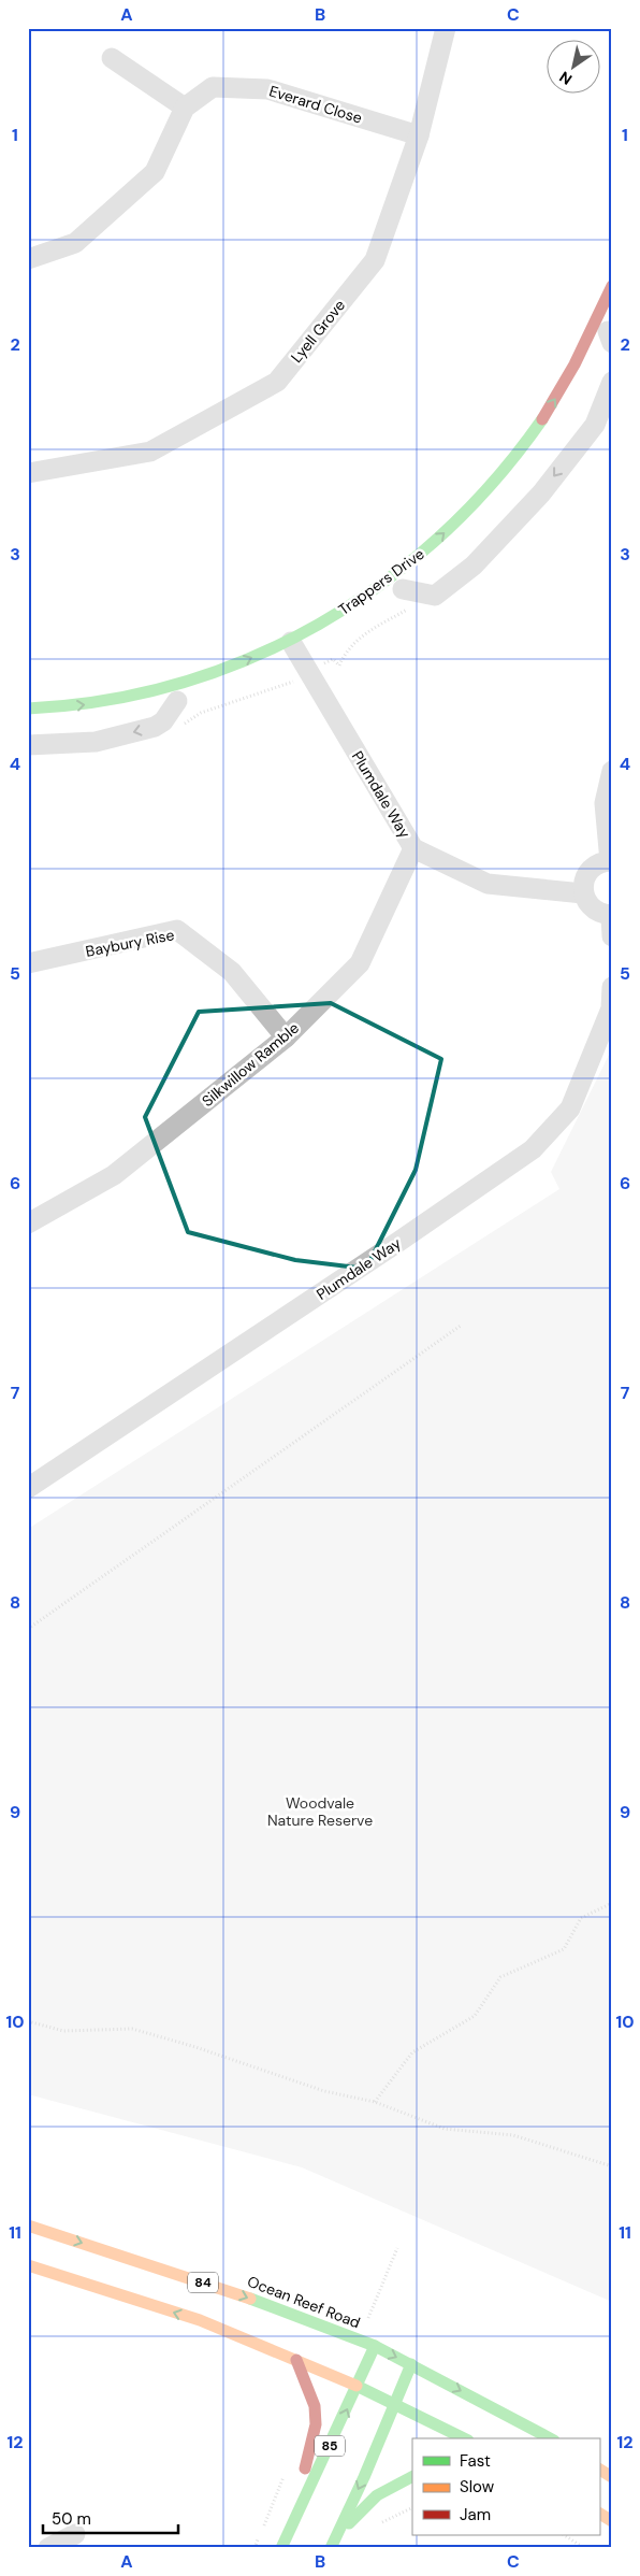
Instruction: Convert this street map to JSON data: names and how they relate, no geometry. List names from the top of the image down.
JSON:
{
  "streets": {
    "main road": [
      "Trappers Drive",
      "84",
      "Ocean Reef Road",
      "85"
    ],
    "street": [
      "Everard Close",
      "Lyell Grove",
      "Plumdale Way",
      "Baybury Rise",
      "Silkwillow Ramble"
    ]
  },
  "crossings": [
    ["Everard Close", "Lyell Grove"],
    ["Trappers Drive", "Plumdale Way"],
    ["Plumdale Way", "Silkwillow Ramble"],
    ["Baybury Rise", "Silkwillow Ramble"],
    ["Ocean Reef Road", "85"]
  ],
  "parks": ["Woodvale Nature Reserve"],
  "legend": ["Fast", "Slow", "Jam"],
  "scale_bar": "50 m",
  "north": "bottom left",
  "grid": {
    "columns": ["A", "B", "C"],
    "rows": [
      "1",
      "2",
      "3",
      "4",
      "5",
      "6",
      "7",
      "8",
      "9",
      "10",
      "11",
      "12"
    ]
  }
}
